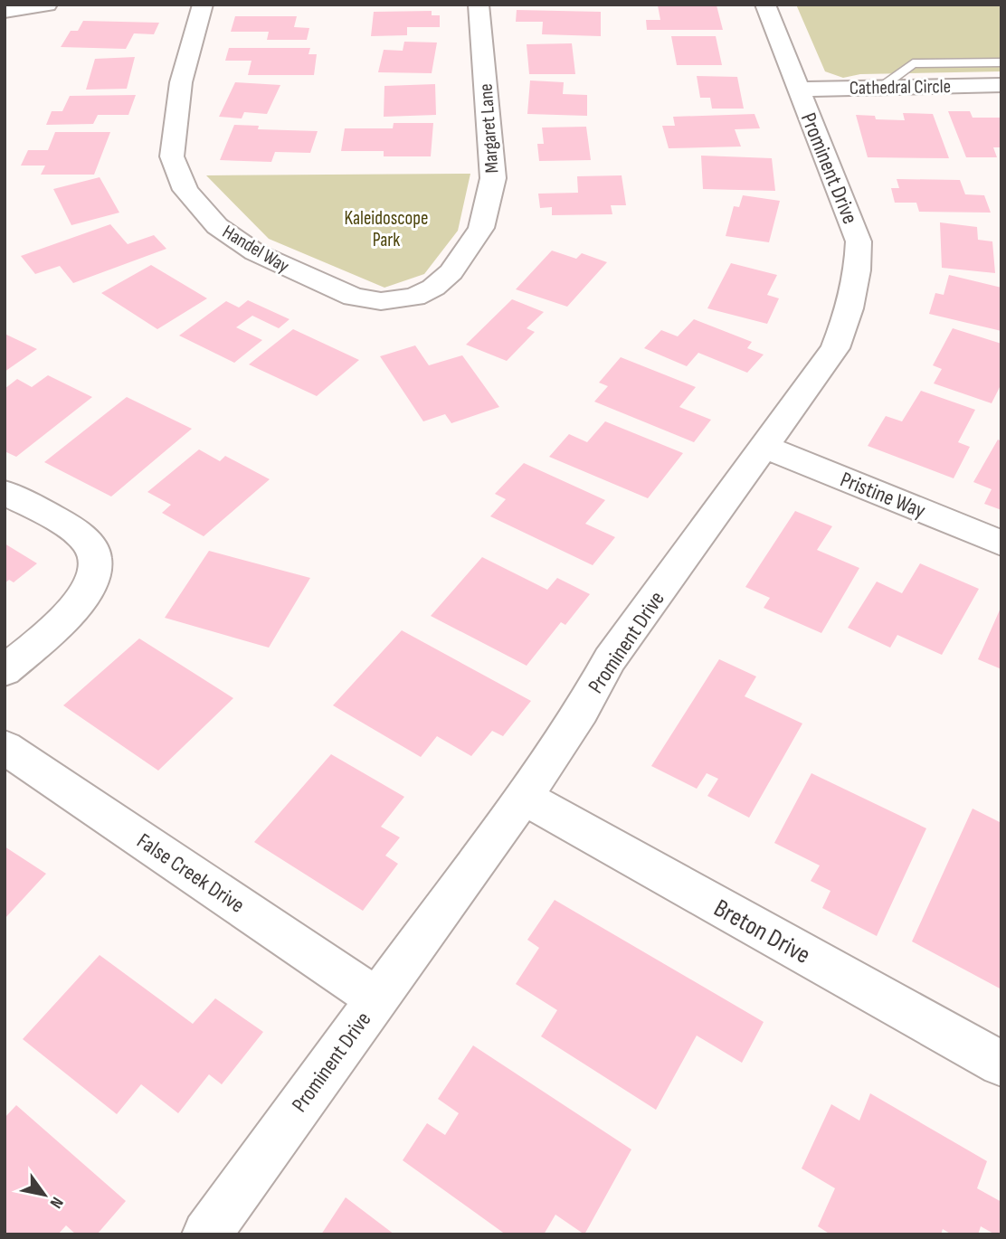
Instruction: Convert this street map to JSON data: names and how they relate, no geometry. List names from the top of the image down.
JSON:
{
  "streets": {
    "street": [
      "Cathedral Circle",
      "Margaret Lane",
      "Prominent Drive",
      "Handel Way",
      "Pristine Way",
      "False Creek Drive",
      "Breton Drive"
    ]
  },
  "crossings": [
    ["Cathedral Circle", "Prominent Drive"],
    ["Margaret Lane", "Handel Way"],
    ["Prominent Drive", "Pristine Way"],
    ["Prominent Drive", "False Creek Drive"],
    ["Prominent Drive", "Breton Drive"]
  ],
  "parks": ["Kaleidoscope Park"],
  "north": "bottom right"
}
